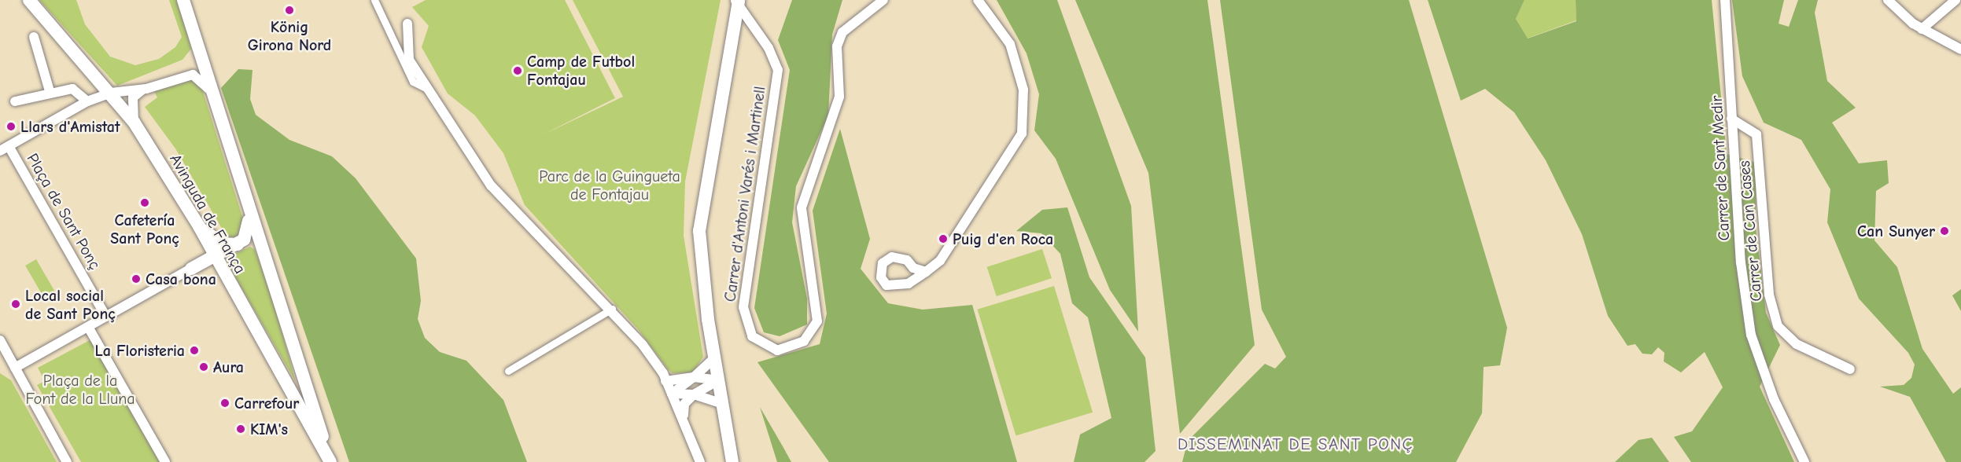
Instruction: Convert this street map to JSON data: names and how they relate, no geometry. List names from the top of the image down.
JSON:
{
  "streets": {
    "main road": ["Avinguda de França"],
    "street": [
      "Carrer de Sant Medir",
      "Carrer d'Antoni Varés i Martinell",
      "Plaça de Sant Ponç",
      "Carrer de Can Cases"
    ]
  },
  "crossings": [
    ["Carrer de Sant Medir", "Carrer de Can Cases"]
  ],
  "districts": ["DISSEMINAT DE SANT PONÇ"],
  "parks": ["Parc de la Guingueta de Fontajau", "Plaça de la Font de la Lluna"],
  "places": [
    "König Girona Nord",
    "Camp de Futbol Fontajau",
    "Llars d'Amistat",
    "Cafetería Sant Ponç",
    "Can Sunyer",
    "Puig d'en Roca",
    "Casa bona",
    "Local social de Sant Ponç",
    "La Floristeria",
    "Aura",
    "Carrefour",
    "KIM's"
  ]
}
